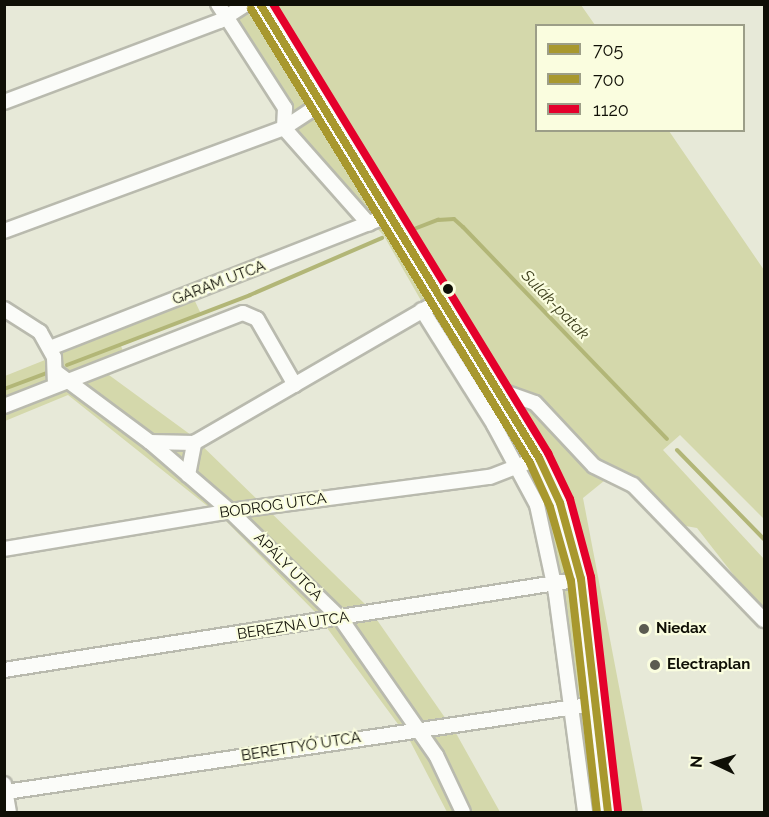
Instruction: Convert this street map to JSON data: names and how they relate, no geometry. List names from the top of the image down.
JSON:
{
  "streets": {
    "street": [
      "GARAM UTCA",
      "BODROG UTCA",
      "APÁLY UTCA",
      "BEREZNA UTCA",
      "BERETTYÓ UTCA"
    ]
  },
  "crossings": [
    ["BODROG UTCA", "APÁLY UTCA"],
    ["APÁLY UTCA", "BEREZNA UTCA"],
    ["APÁLY UTCA", "BERETTYÓ UTCA"]
  ],
  "water": ["Sulák-patak"],
  "places": ["Niedax", "Electraplan"],
  "lines": ["transit line 705", "transit line 1120", "transit line 700"],
  "legend": ["705", "700", "1120"],
  "north": "left"
}
